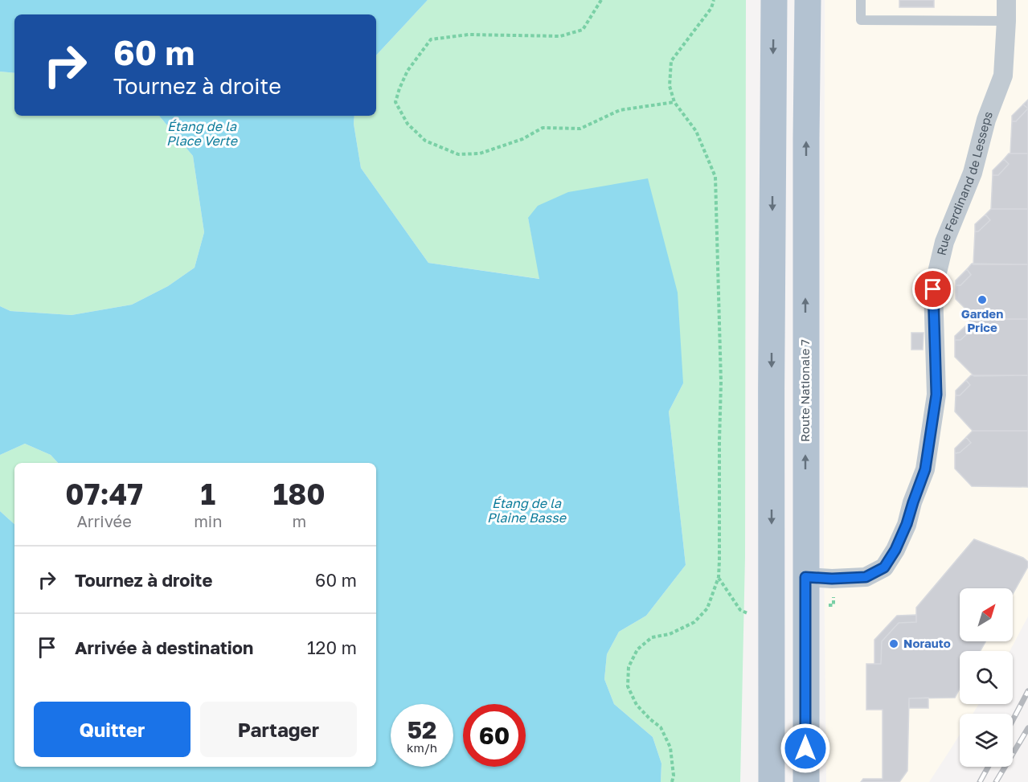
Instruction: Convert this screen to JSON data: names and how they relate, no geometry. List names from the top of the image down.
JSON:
{
  "streets": {
    "main road": ["Route Nationale 7"],
    "street": ["Rue Ferdinand de Lesseps"]
  },
  "crossings": [
    ["Rue Ferdinand de Lesseps", "Route Nationale 7"]
  ],
  "water": ["Étang de la Place Verte", "Étang de la Plaine Basse"],
  "places": ["Garden Price", "Norauto"],
  "north": "top right",
  "page": {
    "turn": ["60 m", "Tournez à droite"],
    "eta": [
      "07:47",
      "Arrivée",
      "1",
      "min",
      "180",
      "m"
    ],
    "list": [
      {
        "name": "Tournez à droite",
        "value": "60 m"
      },
      {
        "name": "Arrivée à destination",
        "value": "120 m"
      }
    ],
    "buttons": ["Quitter", "Partager"],
    "speed": "52 km/h",
    "limit": "60"
  }
}
